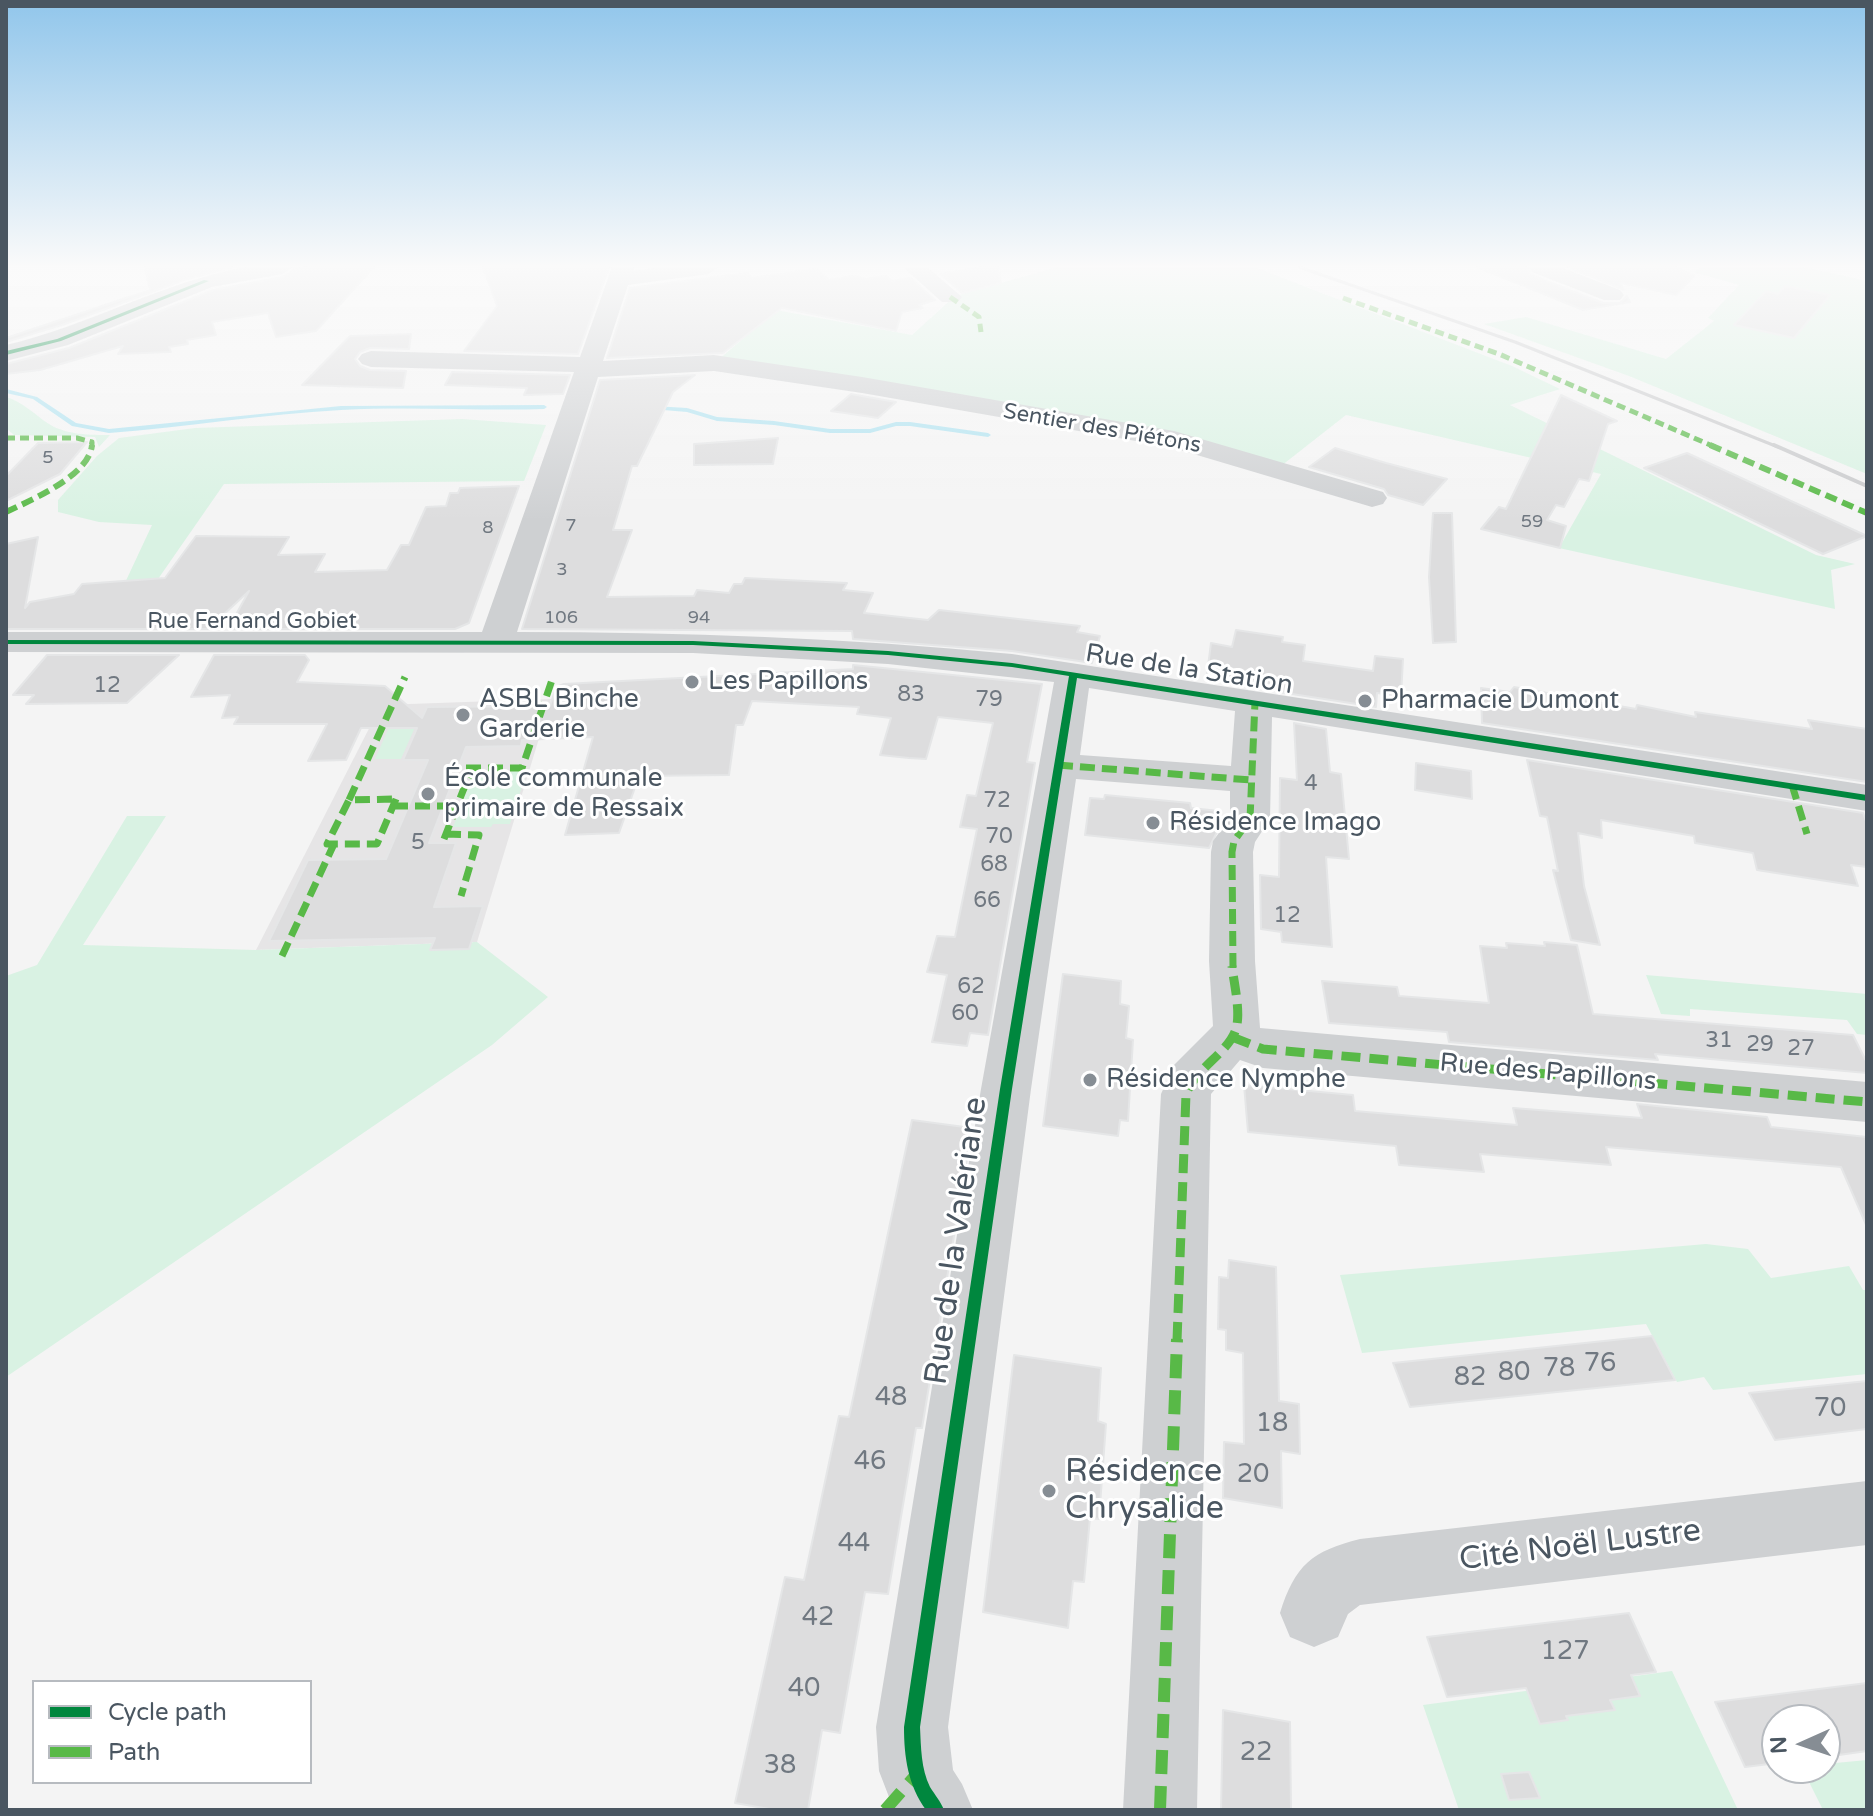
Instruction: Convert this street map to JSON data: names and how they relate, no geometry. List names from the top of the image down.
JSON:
{
  "streets": {
    "street": [
      "Sentier des Piétons",
      "Rue Fernand Gobiet",
      "Rue de la Station",
      "Rue des Papillons",
      "Rue de la Valériane",
      "Cité Noël Lustre"
    ]
  },
  "crossings": [
    ["Rue Fernand Gobiet", "Rue de la Station"],
    ["Rue de la Station", "Rue de la Valériane"]
  ],
  "places": [
    "Les Papillons",
    "Pharmacie Dumont",
    "ASBL Binche Garderie",
    "École communale primaire de Ressaix",
    "Résidence Imago",
    "Résidence Nymphe",
    "Résidence Chrysalide"
  ],
  "house_numbers": [
    "5",
    "59",
    "7",
    "8",
    "3",
    "106",
    "94",
    "12",
    "83",
    "79",
    "4",
    "72",
    "70",
    "5",
    "68",
    "66",
    "12",
    "62",
    "60",
    "31",
    "29",
    "27",
    "76",
    "78",
    "80",
    "82",
    "48",
    "70",
    "18",
    "46",
    "20",
    "44",
    "42",
    "127",
    "40",
    "22",
    "38"
  ],
  "legend": ["Cycle path", "Path"],
  "north": "left"
}
